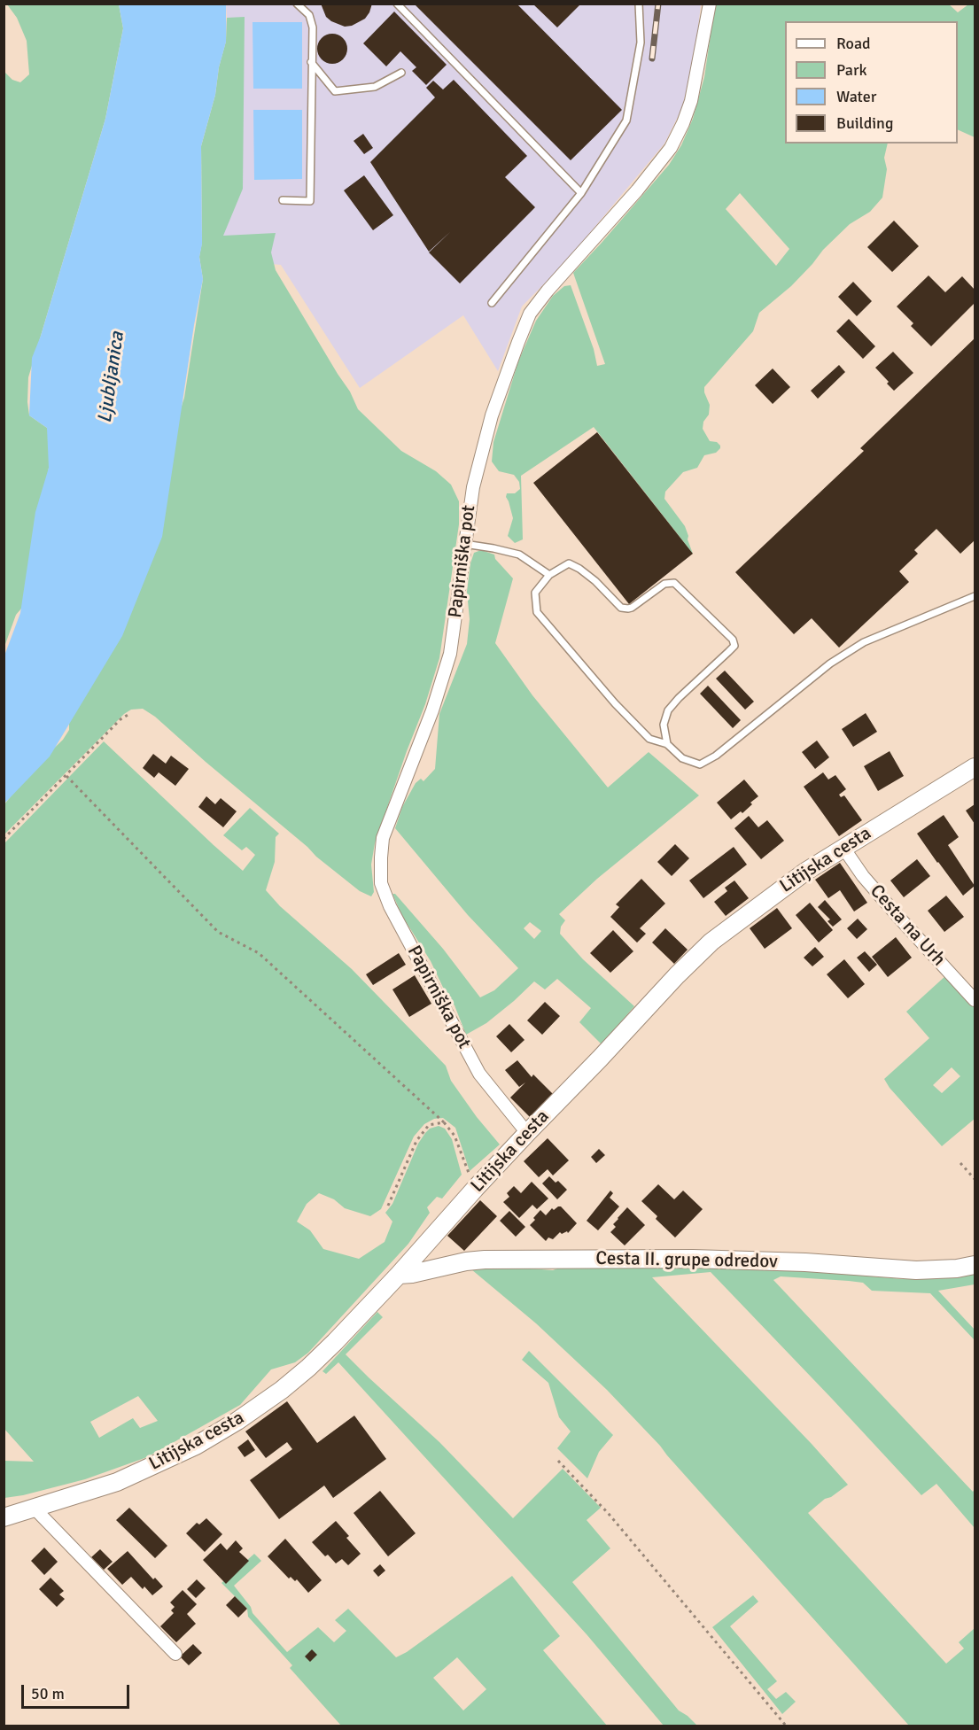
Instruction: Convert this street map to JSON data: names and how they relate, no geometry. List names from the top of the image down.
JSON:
{
  "streets": {
    "main road": ["Litijska cesta", "Cesta II. grupe odredov"],
    "street": ["Papirniška pot", "Cesta na Urh"]
  },
  "crossings": [
    ["Papirniška pot", "Litijska cesta"],
    ["Litijska cesta", "Cesta na Urh"],
    ["Litijska cesta", "Cesta II. grupe odredov"]
  ],
  "water": ["Ljubljanica"],
  "legend": [
    "Road",
    "Park",
    "Water",
    "Building"
  ],
  "scale_bar": "50 m"
}
